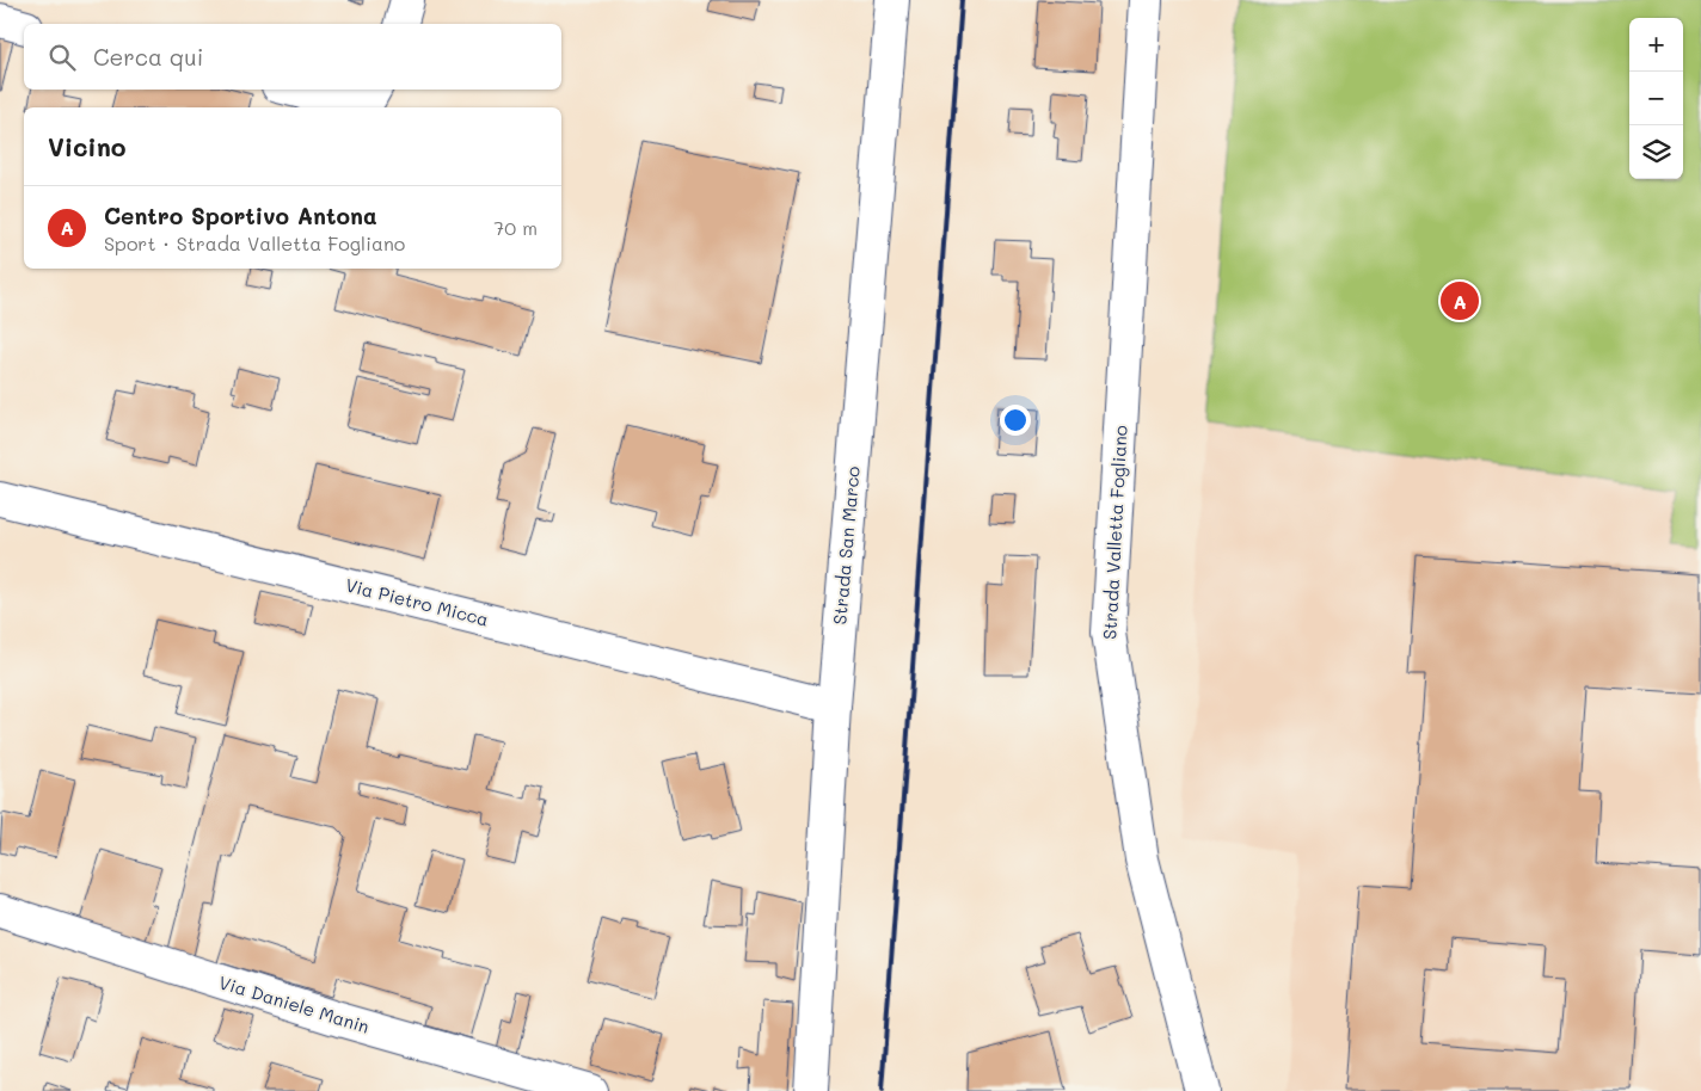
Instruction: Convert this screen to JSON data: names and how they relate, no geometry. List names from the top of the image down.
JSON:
{
  "streets": {
    "street": [
      "Strada Valletta Fogliano",
      "Strada San Marco",
      "Via Pietro Micca",
      "Via Daniele Manin"
    ]
  },
  "crossings": [
    ["Strada San Marco", "Via Pietro Micca"]
  ],
  "page": {
    "map_buttons": ["+", "−"],
    "search": "Cerca qui",
    "heading": "Vicino",
    "list": [
      {
        "mark": "A",
        "name": "Centro Sportivo Antona",
        "note": "Sport · Strada Valletta Fogliano",
        "value": "70 m"
      }
    ],
    "pins": "A"
  }
}
